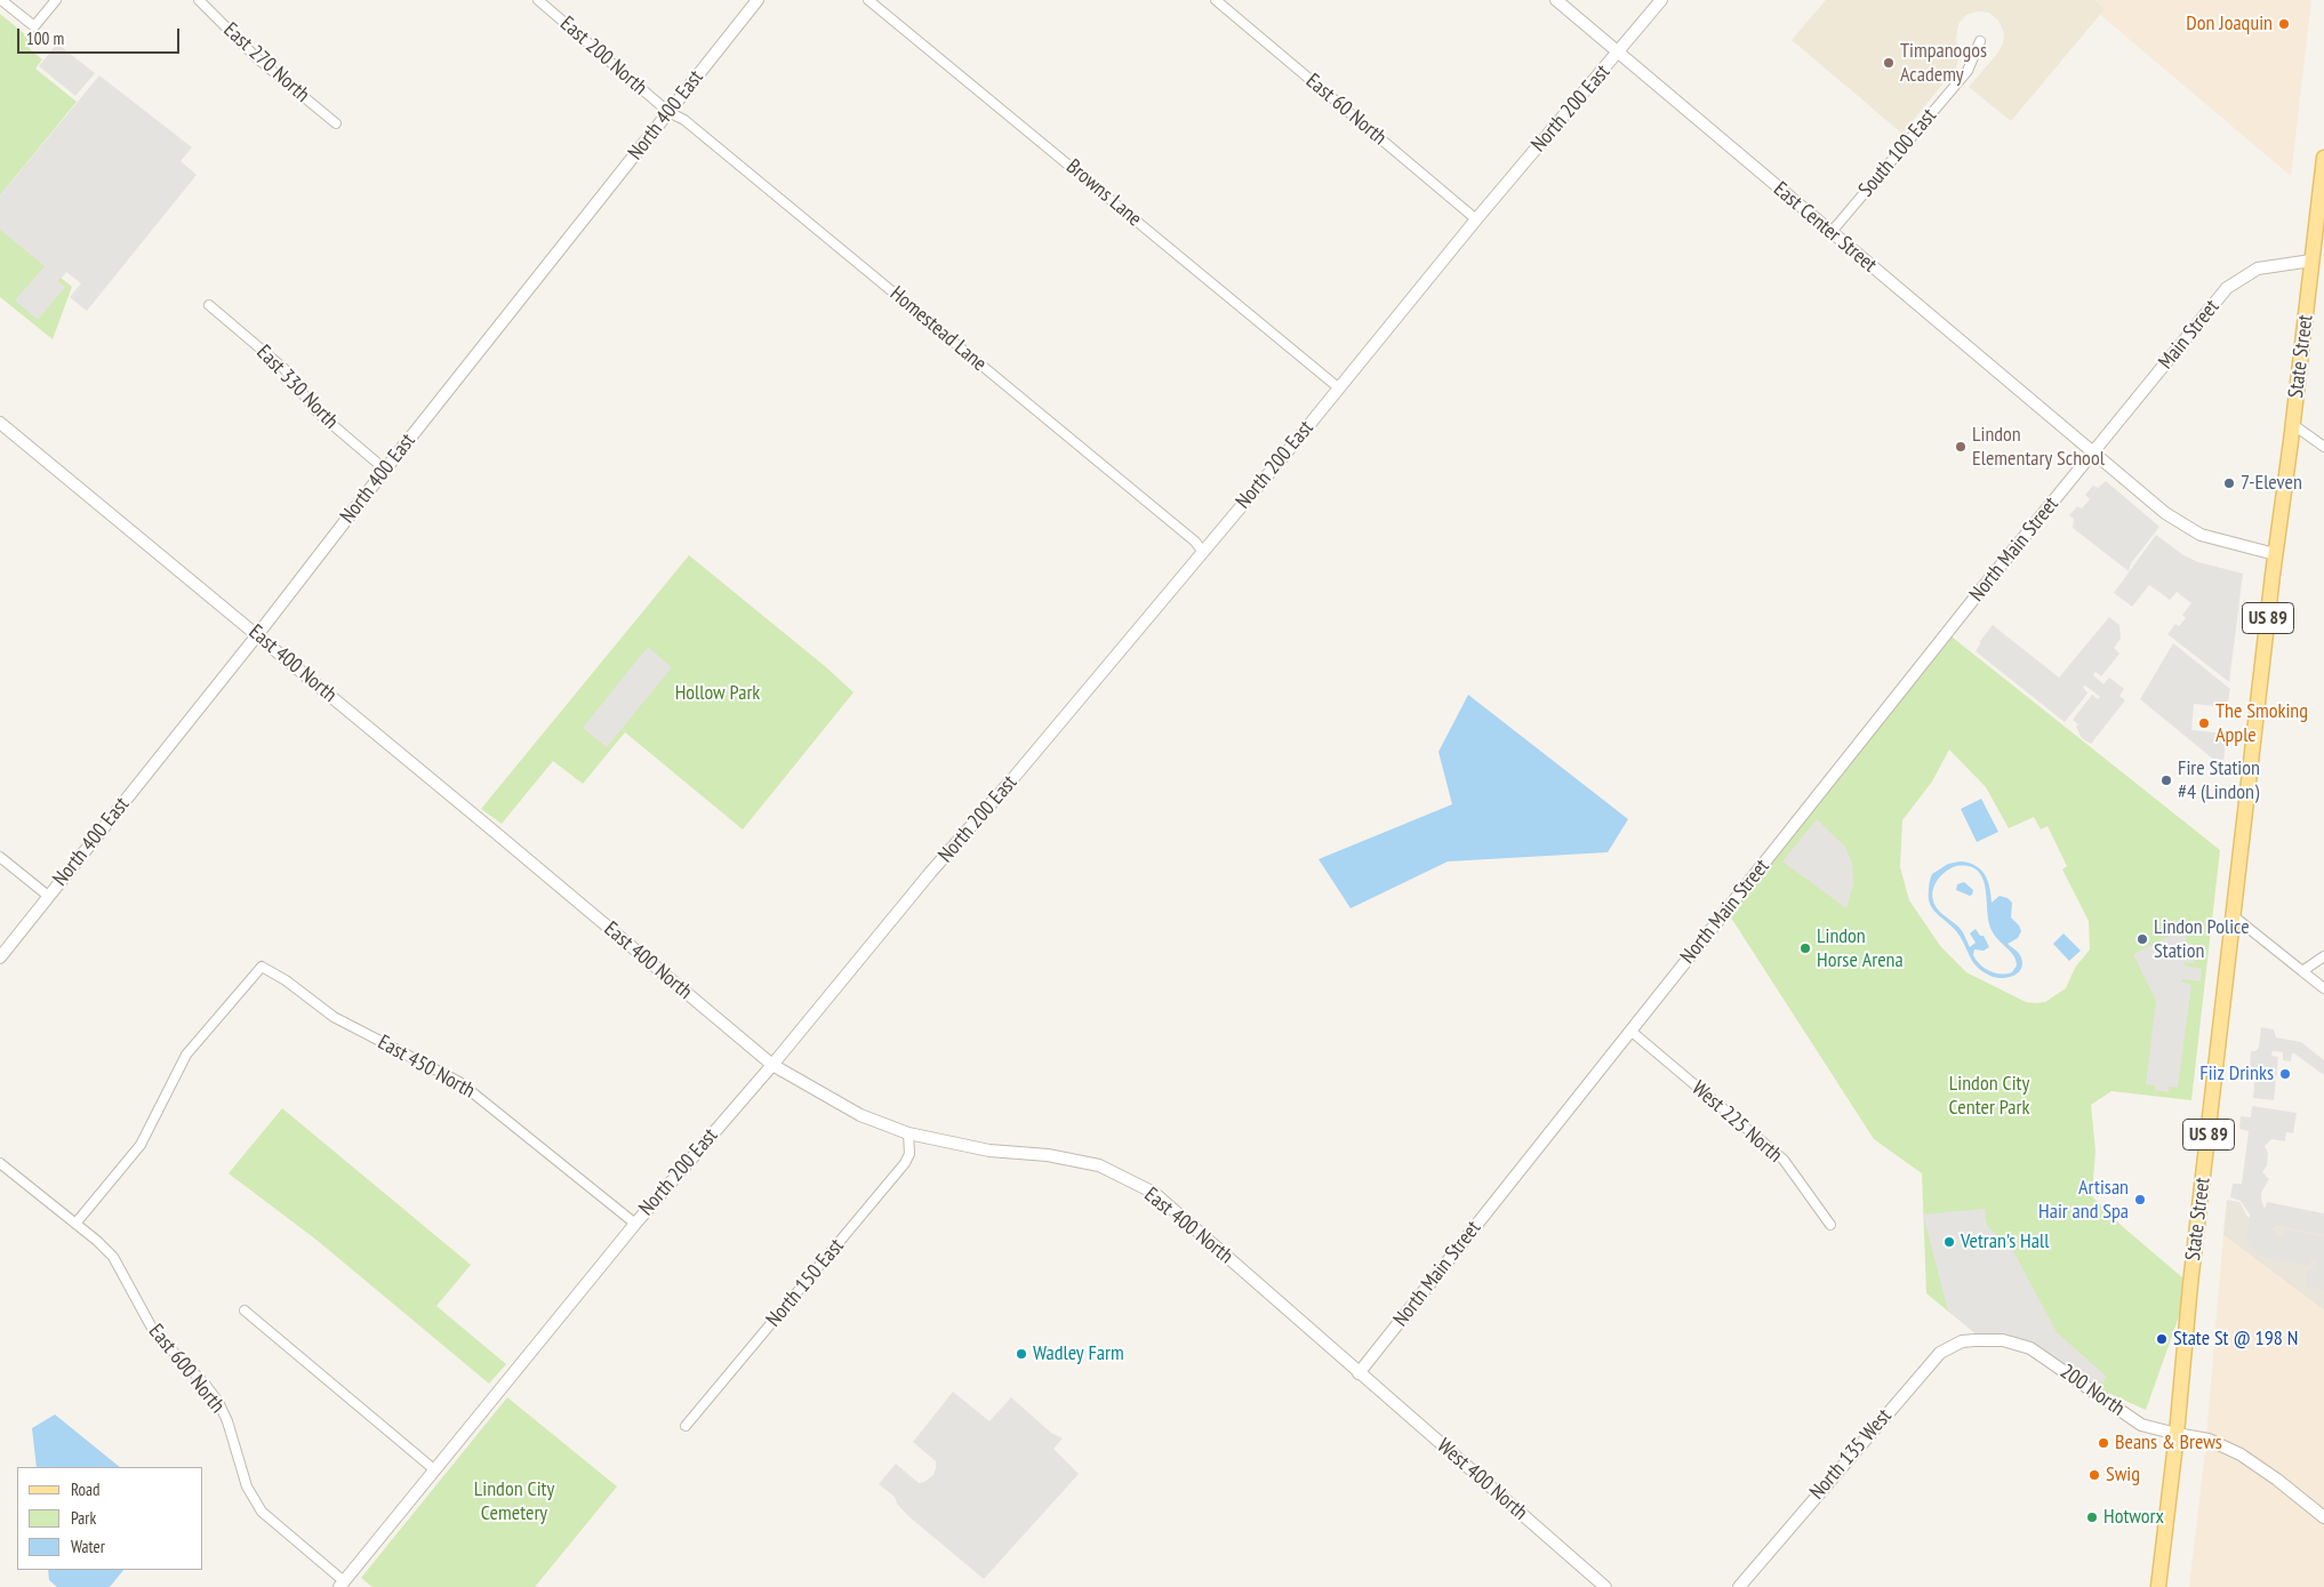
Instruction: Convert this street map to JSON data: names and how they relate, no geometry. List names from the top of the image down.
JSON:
{
  "streets": {
    "main road": ["State Street", "US 89"],
    "street": [
      "East 200 North",
      "East 270 North",
      "North 200 East",
      "East 60 North",
      "North 400 East",
      "South 100 East",
      "Browns Lane",
      "East Center Street",
      "Homestead Lane",
      "Main Street",
      "East 330 North",
      "North Main Street",
      "East 400 North",
      "East 450 North",
      "West 225 North",
      "North 150 East",
      "East 600 North",
      "200 North",
      "North 135 West",
      "West 400 North"
    ]
  },
  "crossings": [
    ["East 200 North", "North 400 East"],
    ["East 200 North", "Homestead Lane"],
    ["North 200 East", "East 60 North"],
    ["North 200 East", "Browns Lane"],
    ["North 200 East", "East Center Street"],
    ["North 200 East", "Homestead Lane"],
    ["North 200 East", "East 400 North"],
    ["North 200 East", "East 450 North"],
    ["North 200 East", "East 600 North"],
    ["North 400 East", "Homestead Lane"],
    ["North 400 East", "East 330 North"],
    ["North 400 East", "East 400 North"],
    ["South 100 East", "East Center Street"],
    ["East Center Street", "Main Street"],
    ["East Center Street", "State Street"],
    ["East Center Street", "North Main Street"],
    ["Main Street", "State Street"],
    ["Main Street", "North Main Street"],
    ["State Street", "200 North"],
    ["North Main Street", "East 400 North"],
    ["North Main Street", "West 225 North"],
    ["North Main Street", "West 400 North"],
    ["East 400 North", "North 150 East"],
    ["East 400 North", "West 400 North"],
    ["East 450 North", "East 600 North"],
    ["200 North", "North 135 West"]
  ],
  "parks": ["Hollow Park", "Lindon City Center Park", "Lindon City Cemetery"],
  "places": [
    "Don Joaquin",
    "Timpanogos Academy",
    "Lindon Elementary School",
    "7-Eleven",
    "The Smoking Apple",
    "Fire Station #4 (Lindon)",
    "Lindon Police Station",
    "Lindon Horse Arena",
    "Fiiz Drinks",
    "Artisan Hair and Spa",
    "Vetran's Hall",
    "State St @ 198 N",
    "Wadley Farm",
    "Beans & Brews",
    "Swig",
    "Hotworx"
  ],
  "legend": ["Road", "Park", "Water"],
  "scale_bar": "100 m"
}
